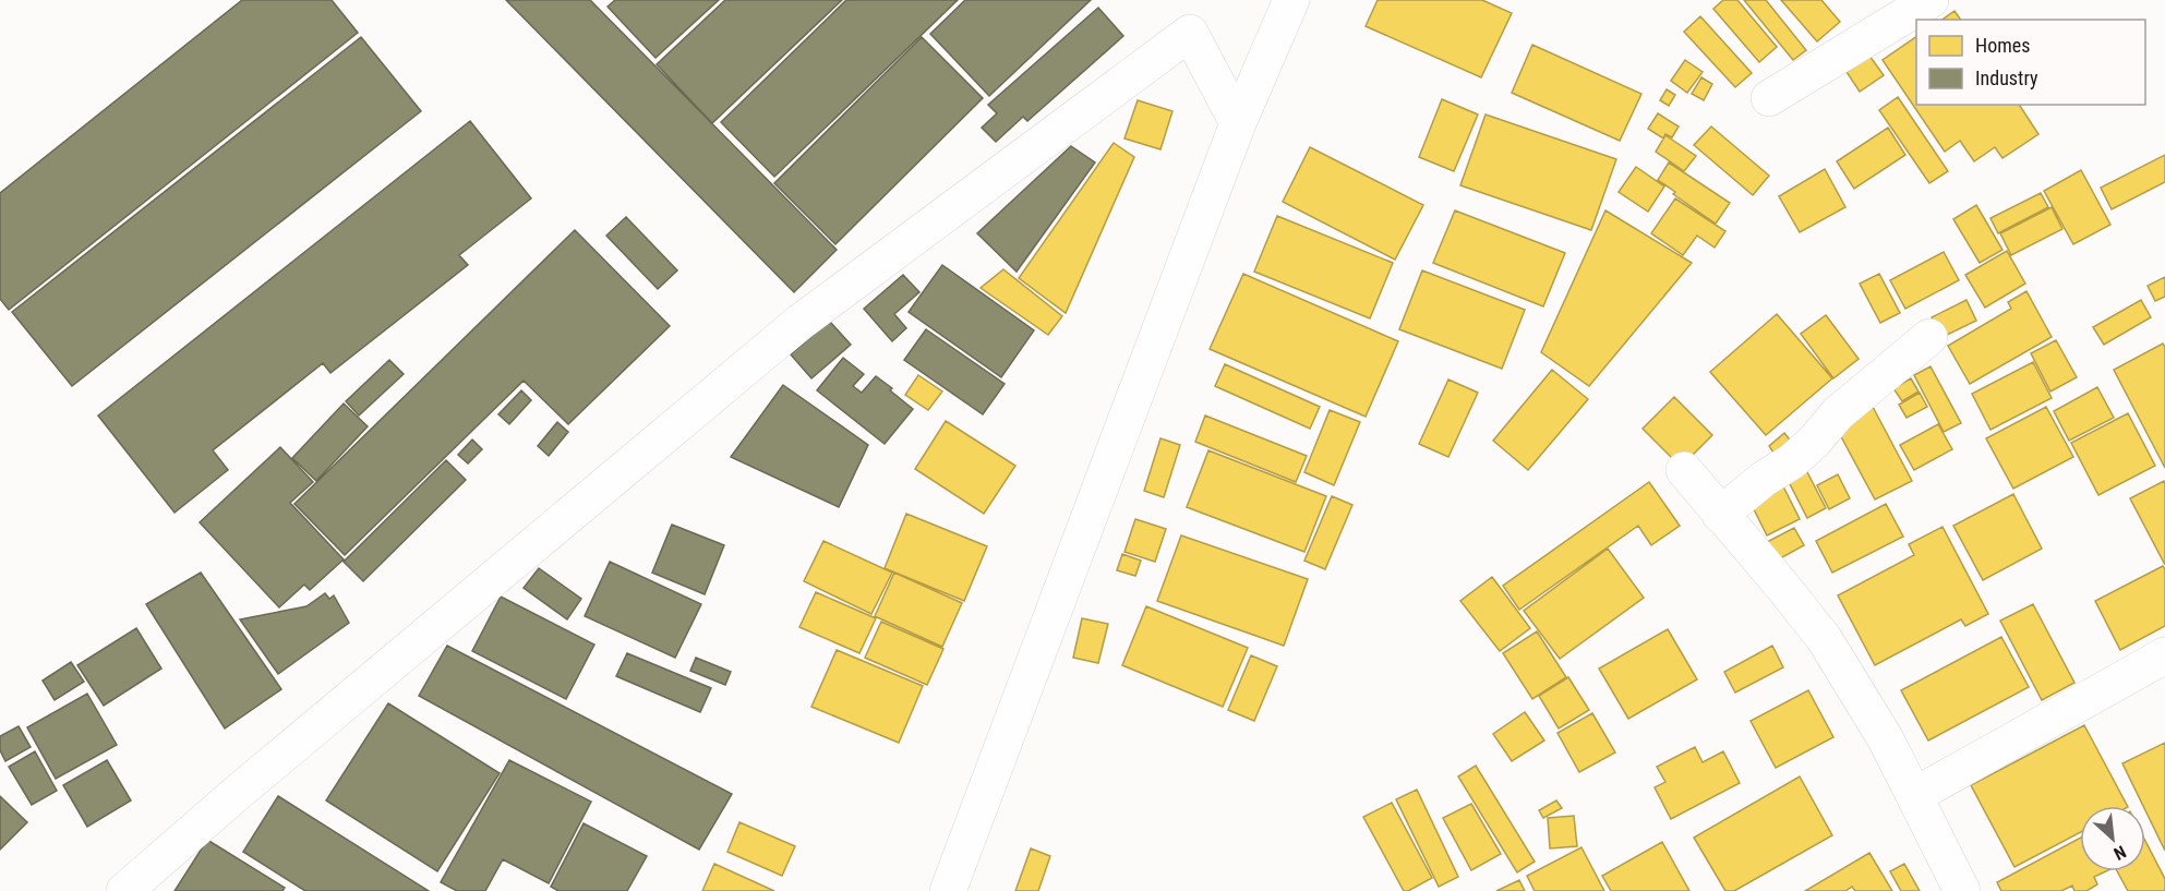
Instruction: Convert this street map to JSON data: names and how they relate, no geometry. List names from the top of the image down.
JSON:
{
  "legend": ["Homes", "Industry"],
  "north": "bottom right"
}
